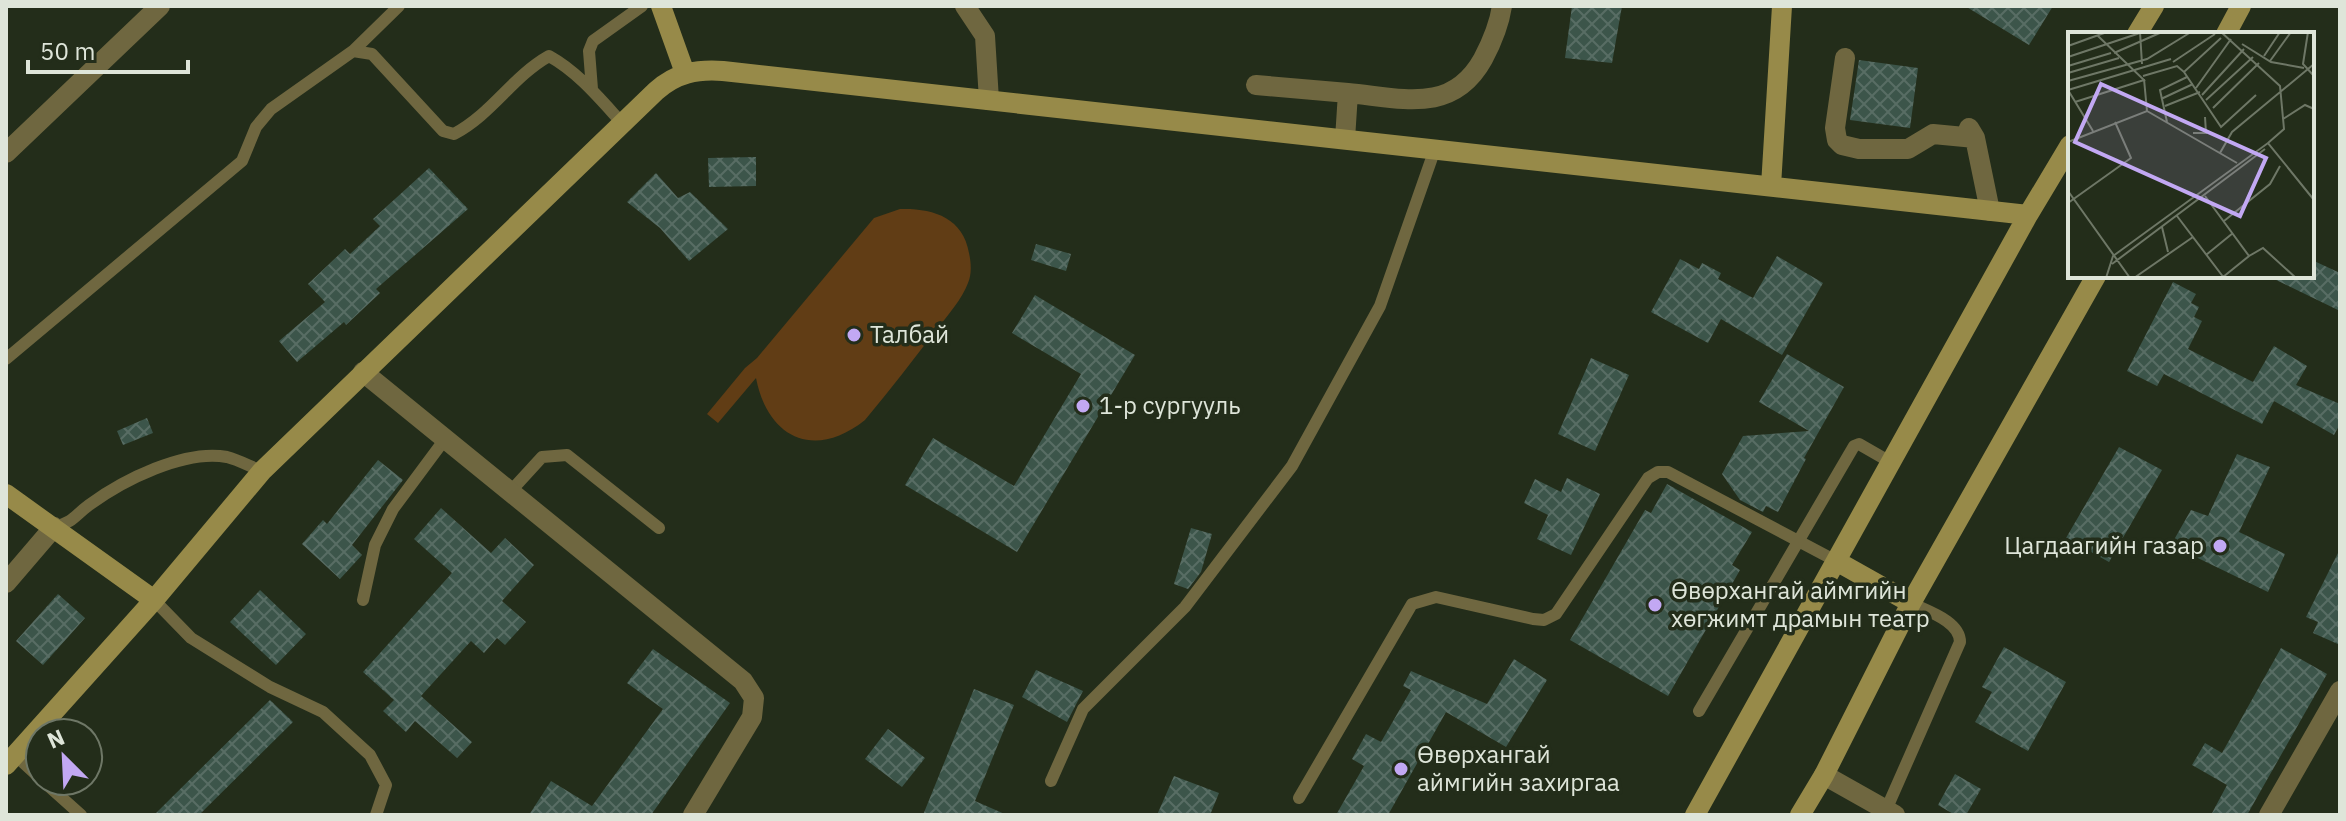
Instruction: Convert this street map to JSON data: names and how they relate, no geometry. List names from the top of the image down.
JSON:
{
  "places": [
    "Талбай",
    "1-р сургууль",
    "Цагдаагийн газар",
    "Өвөрхангай аймгийн хөгжимт драмын театр",
    "Өвөрхангай аймгийн захиргаа"
  ],
  "scale_bar": "50 m",
  "north": "top left"
}
